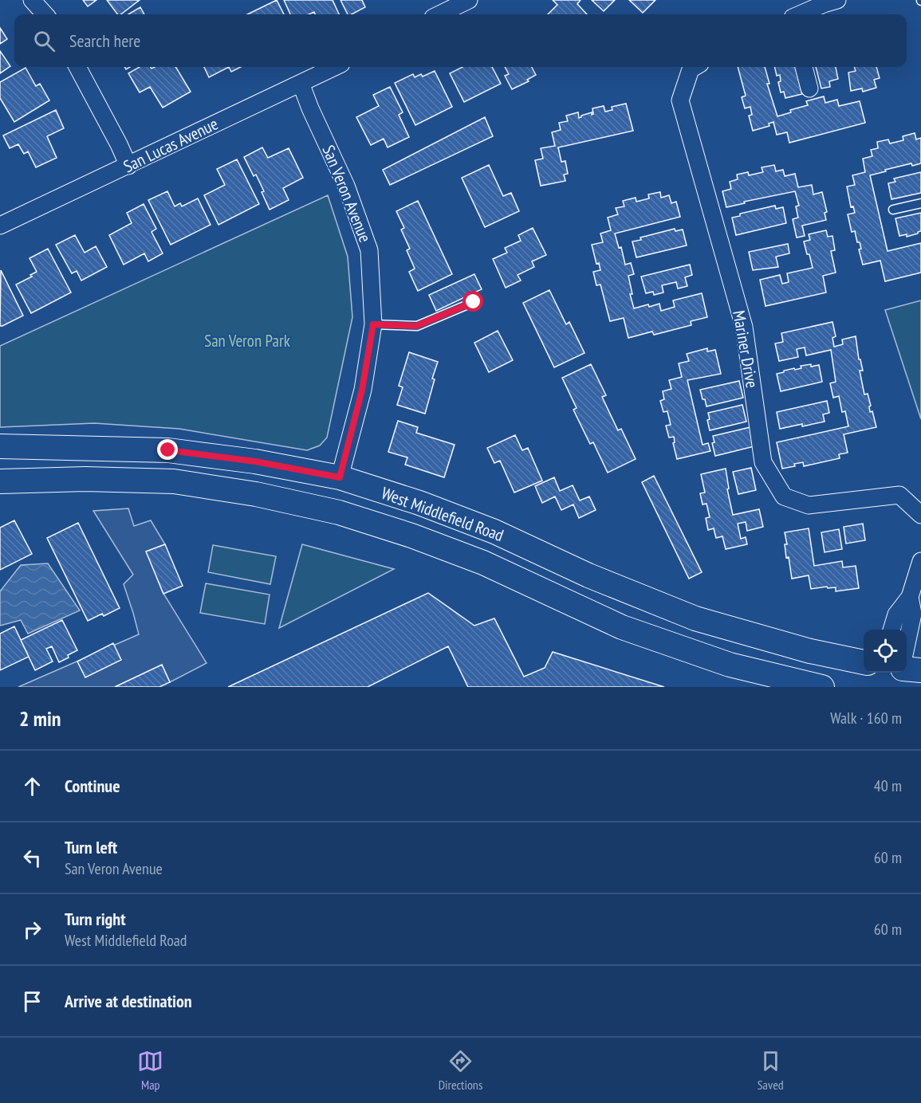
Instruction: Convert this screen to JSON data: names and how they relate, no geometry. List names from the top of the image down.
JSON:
{
  "streets": {
    "main road": ["West Middlefield Road"],
    "street": ["San Lucas Avenue", "San Veron Avenue", "Mariner Drive"]
  },
  "crossings": [
    ["San Lucas Avenue", "San Veron Avenue"],
    ["San Veron Avenue", "West Middlefield Road"]
  ],
  "parks": ["San Veron Park"],
  "page": {
    "search": "Search here",
    "heading": ["2 min", "Walk · 160 m"],
    "list": [
      ["Continue", "40 m"],
      ["Turn left", "San Veron Avenue", "60 m"],
      ["Turn right", "West Middlefield Road", "60 m"],
      "Arrive at destination"
    ],
    "nav": ["Map", "Directions", "Saved"]
  }
}
